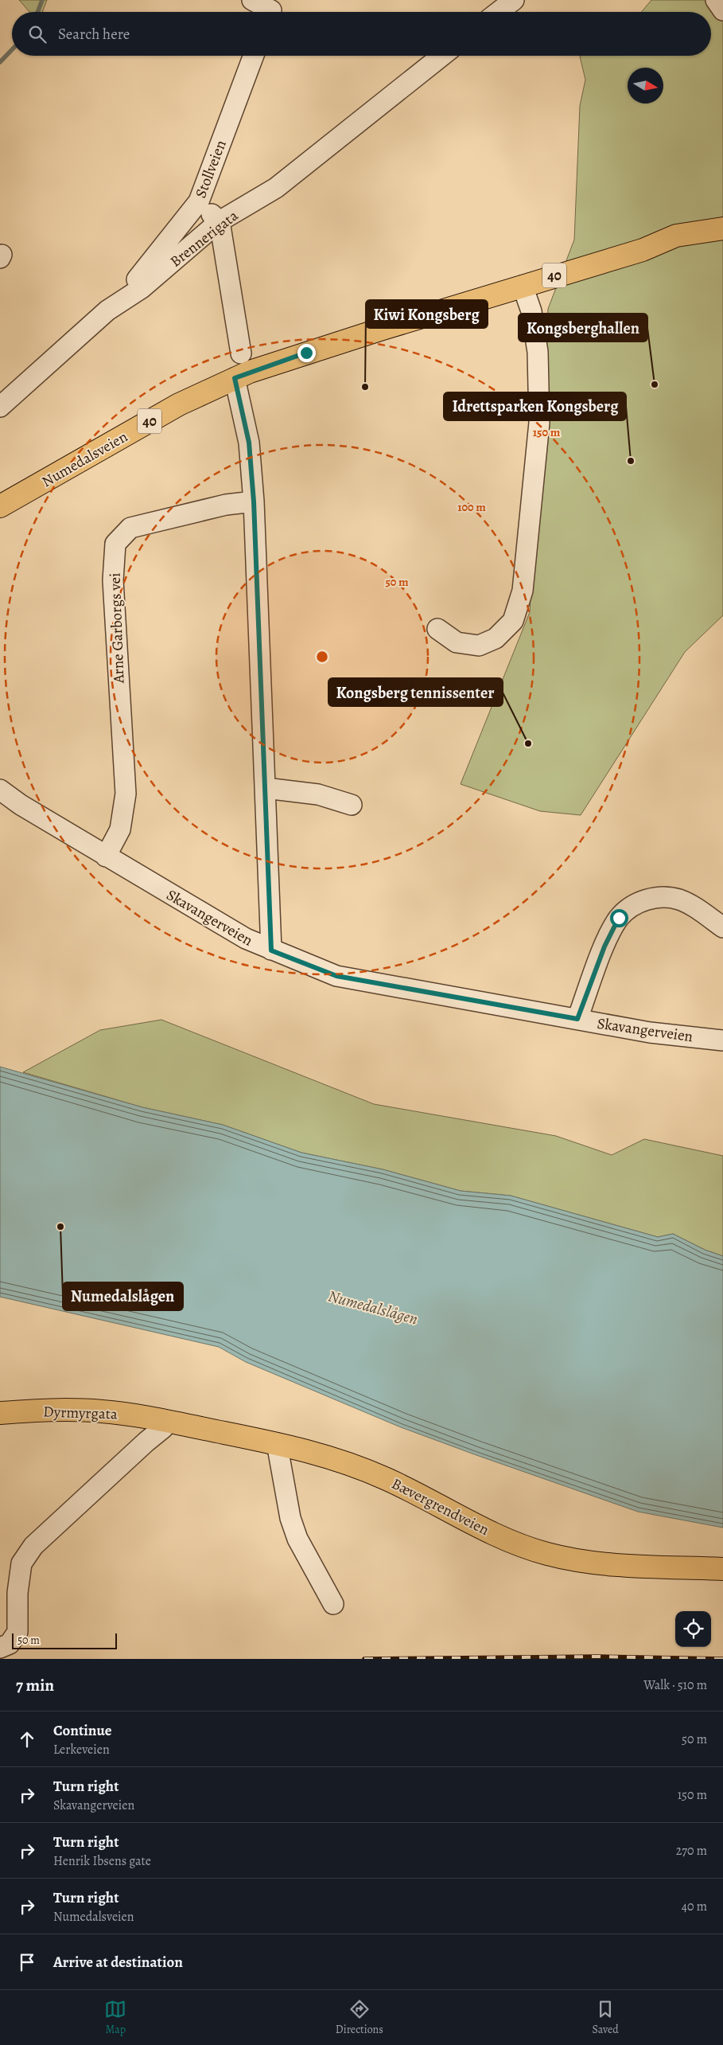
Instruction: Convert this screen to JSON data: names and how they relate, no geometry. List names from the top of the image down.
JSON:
{
  "streets": {
    "main road": [
      "40",
      "Numedalsveien",
      "Dyrmyrgata",
      "Bævergrendveien"
    ],
    "street": [
      "Stollveien",
      "Brennerigata",
      "Arne Garborgs vei",
      "Skavangerveien"
    ]
  },
  "crossings": [
    ["Stollveien", "Brennerigata"],
    ["Arne Garborgs vei", "Skavangerveien"],
    ["Dyrmyrgata", "Bævergrendveien"]
  ],
  "water": ["Numedalslågen"],
  "places": [
    "Kongsberghallen",
    "Kiwi Kongsberg",
    "Idrettsparken Kongsberg",
    "Kongsberg tennissenter",
    "Numedalslågen"
  ],
  "scale_bar": "50 m",
  "north": "right",
  "page": {
    "search": "Search here",
    "scale": "50 m",
    "heading": ["7 min", "Walk · 510 m"],
    "list": [
      ["Continue", "Lerkeveien", "50 m"],
      ["Turn right", "Skavangerveien", "150 m"],
      ["Turn right", "Henrik Ibsens gate", "270 m"],
      ["Turn right", "Numedalsveien", "40 m"],
      "Arrive at destination"
    ],
    "nav": ["Map", "Directions", "Saved"]
  },
  "rings": ["150 m", "100 m", "50 m"]
}
